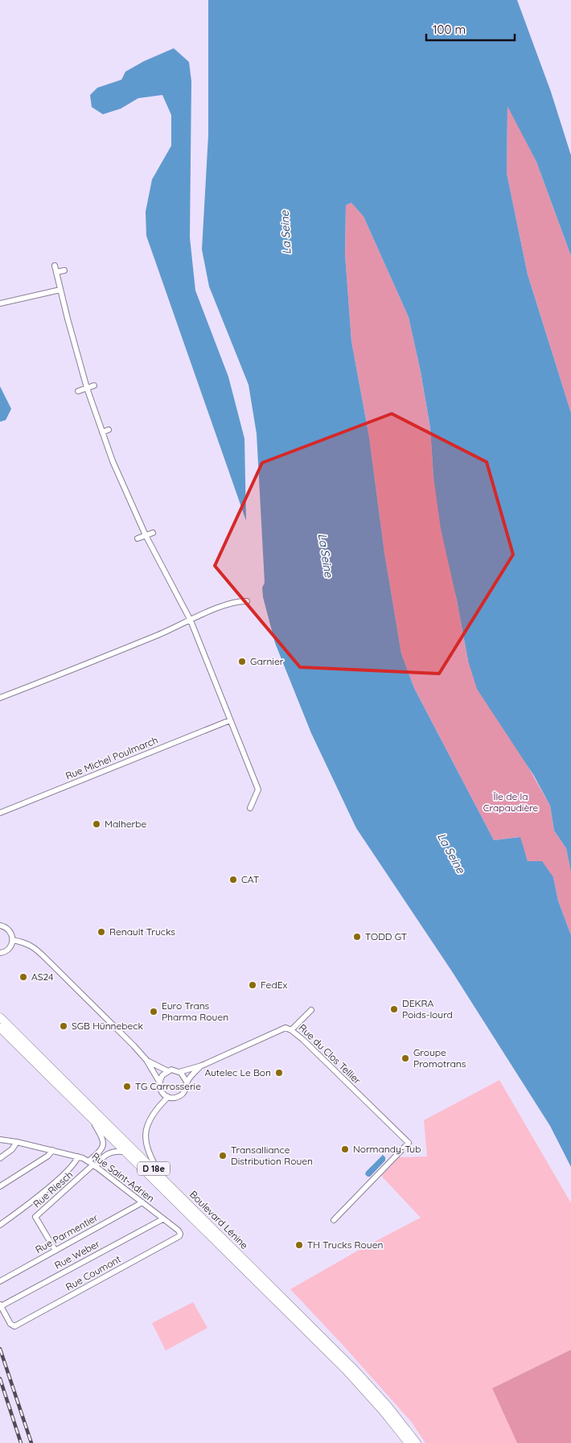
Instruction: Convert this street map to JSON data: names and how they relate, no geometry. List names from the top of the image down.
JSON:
{
  "streets": {
    "main road": ["D 18e", "Boulevard Lénine"],
    "street": [
      "Rue Michel Poulmarch",
      "Rue du Clos Tellier",
      "Rue Saint-Adrien",
      "Rue Riesch",
      "Rue Parmentier",
      "Rue Weber",
      "Rue Coumont"
    ]
  },
  "crossings": [
    ["Rue Saint-Adrien", "Rue Riesch"],
    ["Rue Saint-Adrien", "Rue Parmentier"],
    ["Rue Saint-Adrien", "Rue Weber"],
    ["Rue Saint-Adrien", "Rue Coumont"],
    ["Rue Riesch", "Rue Parmentier"],
    ["Rue Weber", "Rue Coumont"]
  ],
  "water": ["La Seine"],
  "parks": ["Île de la Crapaudière"],
  "places": [
    "Garnier",
    "Malherbe",
    "CAT",
    "Renault Trucks",
    "TODD GT",
    "AS24",
    "FedEx",
    "DEKRA Poids-lourd",
    "Euro Trans Pharma Rouen",
    "SGB Hünnebeck",
    "Groupe Promotrans",
    "Autelec Le Bon",
    "TG Carrosserie",
    "Normandy-Tub",
    "Transalliance Distribution Rouen",
    "TH Trucks Rouen"
  ],
  "scale_bar": "100 m"
}
